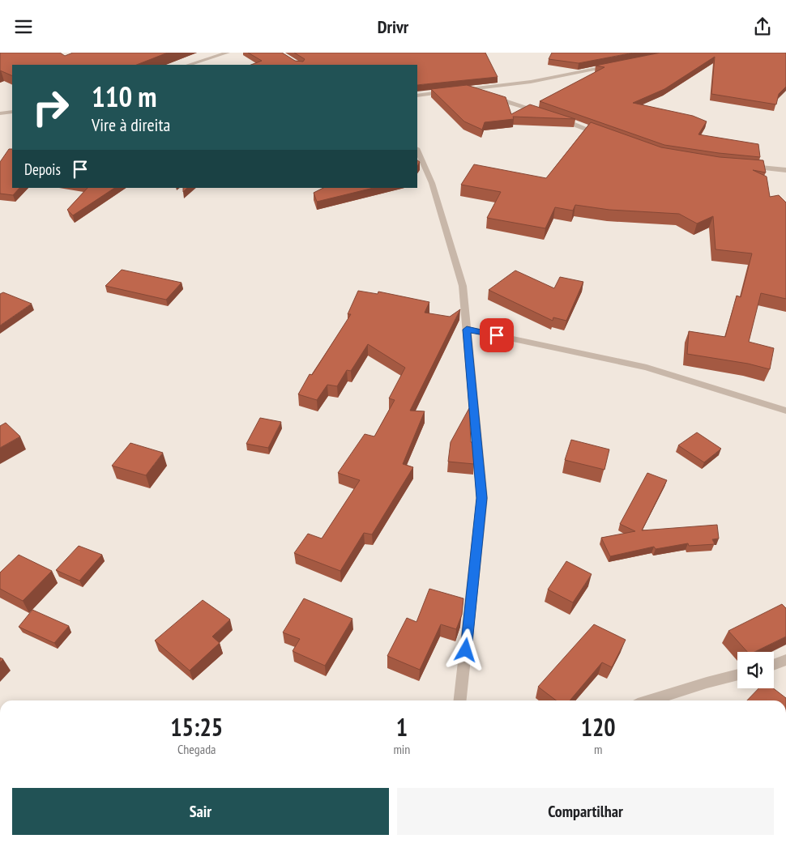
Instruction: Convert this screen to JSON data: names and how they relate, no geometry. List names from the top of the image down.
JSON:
{
  "page": {
    "header": "Drivr",
    "turn": ["110 m", "Vire à direita"],
    "then": "Depois",
    "eta": [
      "15:25",
      "Chegada",
      "1",
      "min",
      "120",
      "m"
    ],
    "buttons": ["Sair", "Compartilhar"]
  }
}
